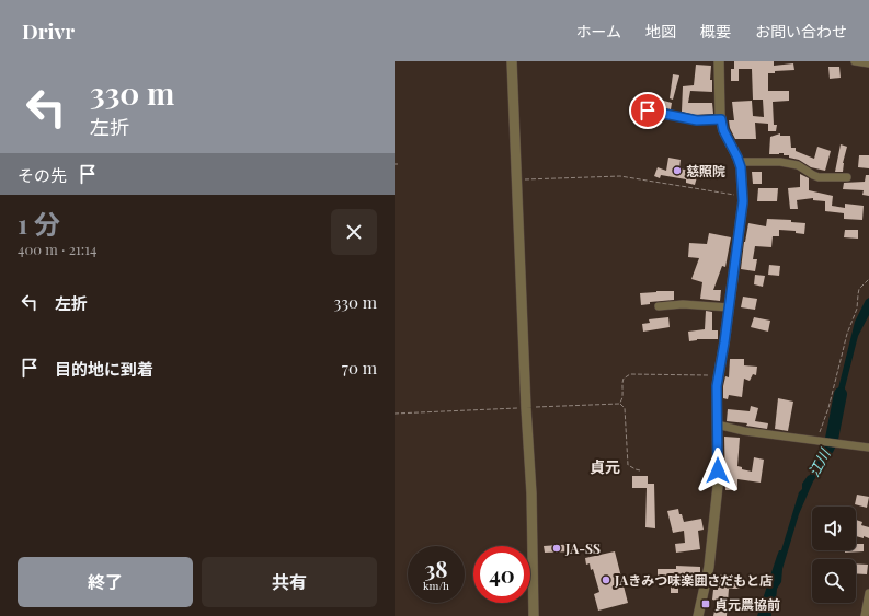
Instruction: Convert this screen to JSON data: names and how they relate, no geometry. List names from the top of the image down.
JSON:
{
  "districts": ["貞元"],
  "water": ["江川"],
  "places": {
    "other": ["慈照院", "JA-SS", "JAきみつ味楽囲さだもと店"],
    "transit": ["貞元農協前"]
  },
  "page": {
    "header": "Drivr",
    "nav": [
      "ホーム",
      "地図",
      "概要",
      "お問い合わせ"
    ],
    "turn": ["330 m", "左折"],
    "then": "その先",
    "heading": ["1 分", "400 m · 21:14"],
    "list": [
      {
        "name": "左折",
        "value": "330 m"
      },
      {
        "name": "目的地に到着",
        "value": "70 m"
      }
    ],
    "speed": "38 km/h",
    "limit": "40",
    "buttons": ["終了", "共有"]
  }
}
